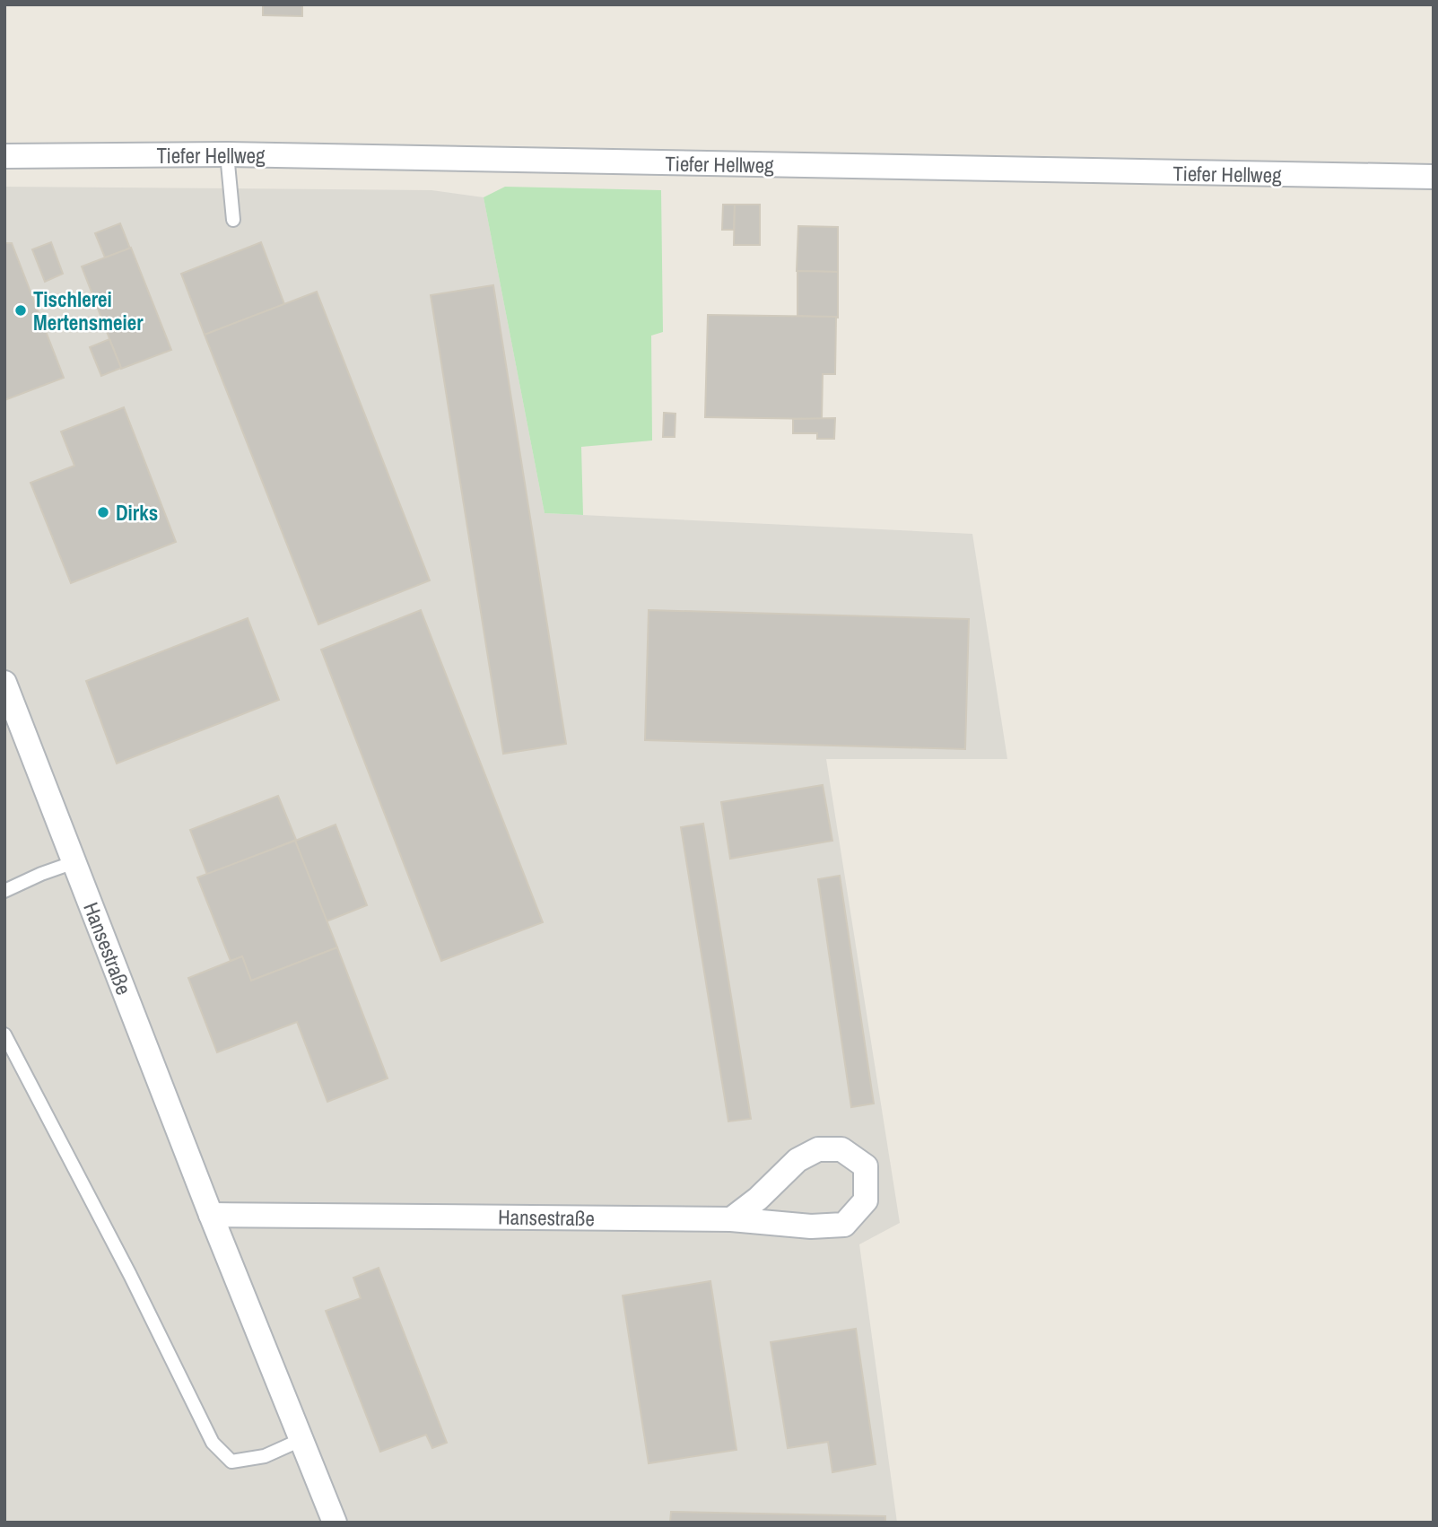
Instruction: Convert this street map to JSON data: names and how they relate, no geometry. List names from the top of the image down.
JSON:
{
  "streets": {
    "street": ["Tiefer Hellweg", "Hansestraße"]
  },
  "places": ["Tischlerei Mertensmeier", "Dirks"]
}
